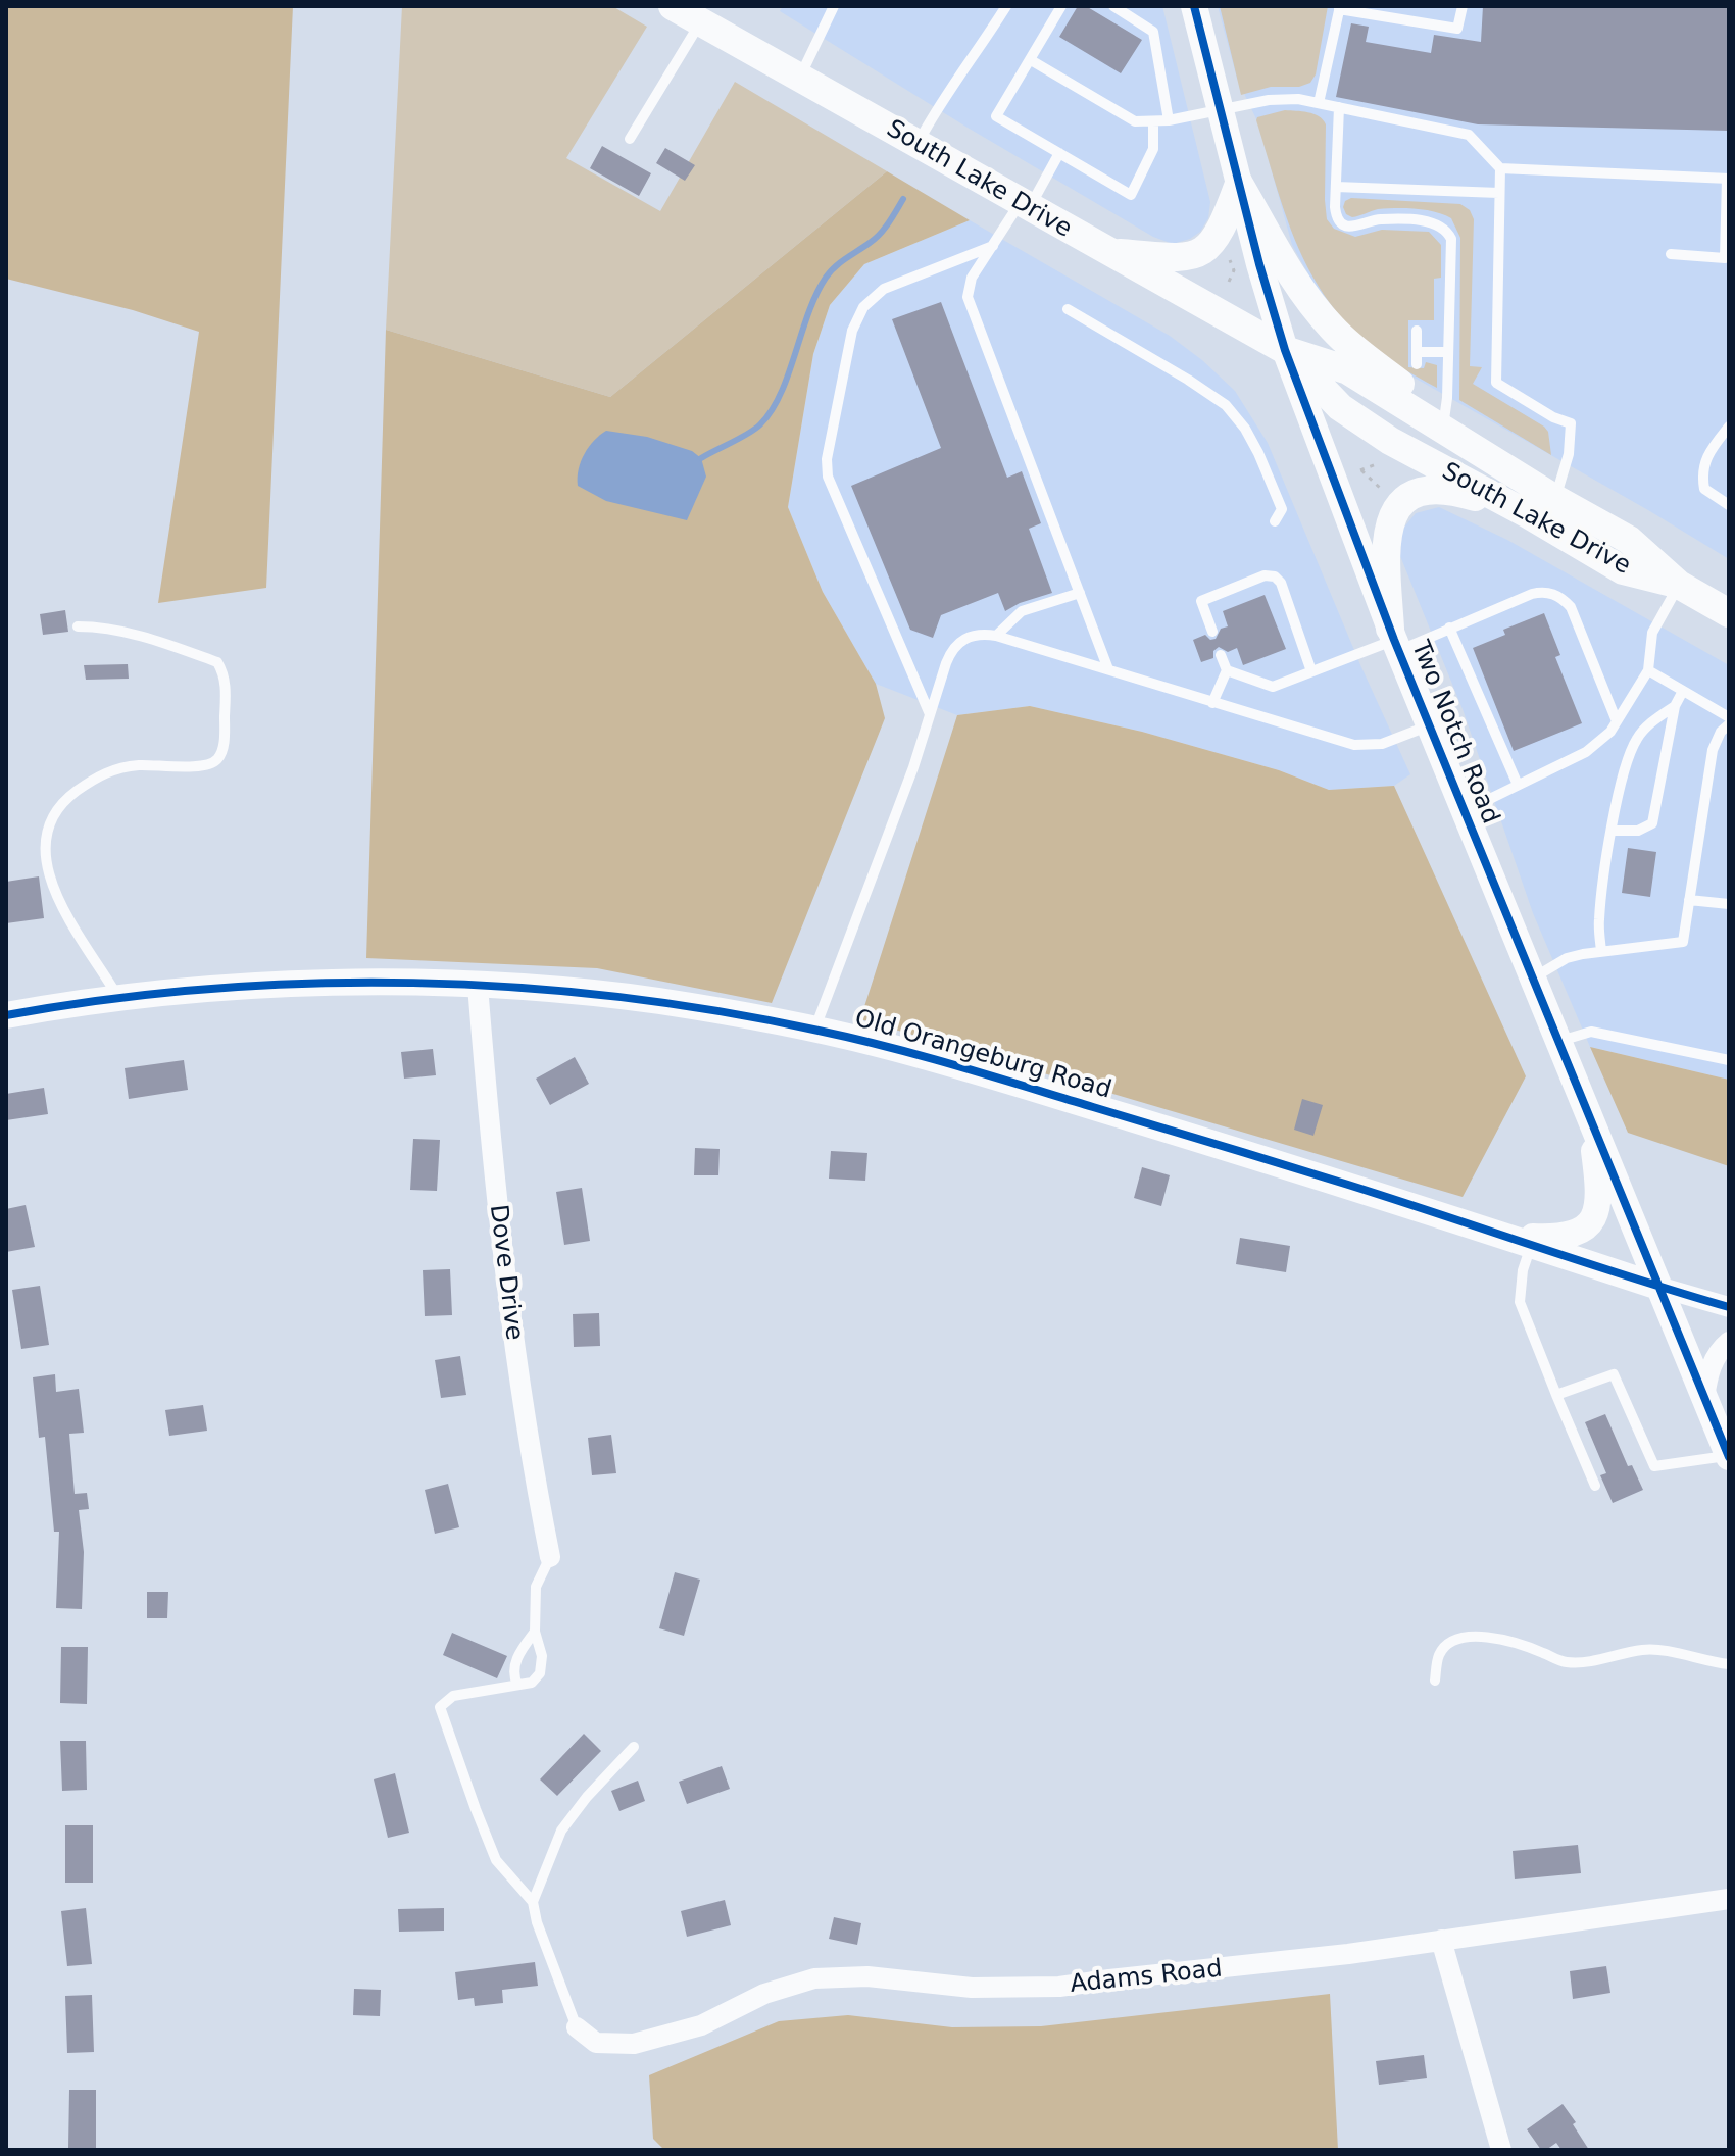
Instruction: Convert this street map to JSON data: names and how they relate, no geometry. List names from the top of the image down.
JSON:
{
  "streets": {
    "main road": ["South Lake Drive"],
    "street": [
      "Two Notch Road",
      "Old Orangeburg Road",
      "Dove Drive",
      "Adams Road"
    ]
  },
  "crossings": [
    ["South Lake Drive", "Two Notch Road"],
    ["Two Notch Road", "Old Orangeburg Road"],
    ["Old Orangeburg Road", "Dove Drive"]
  ]
}
